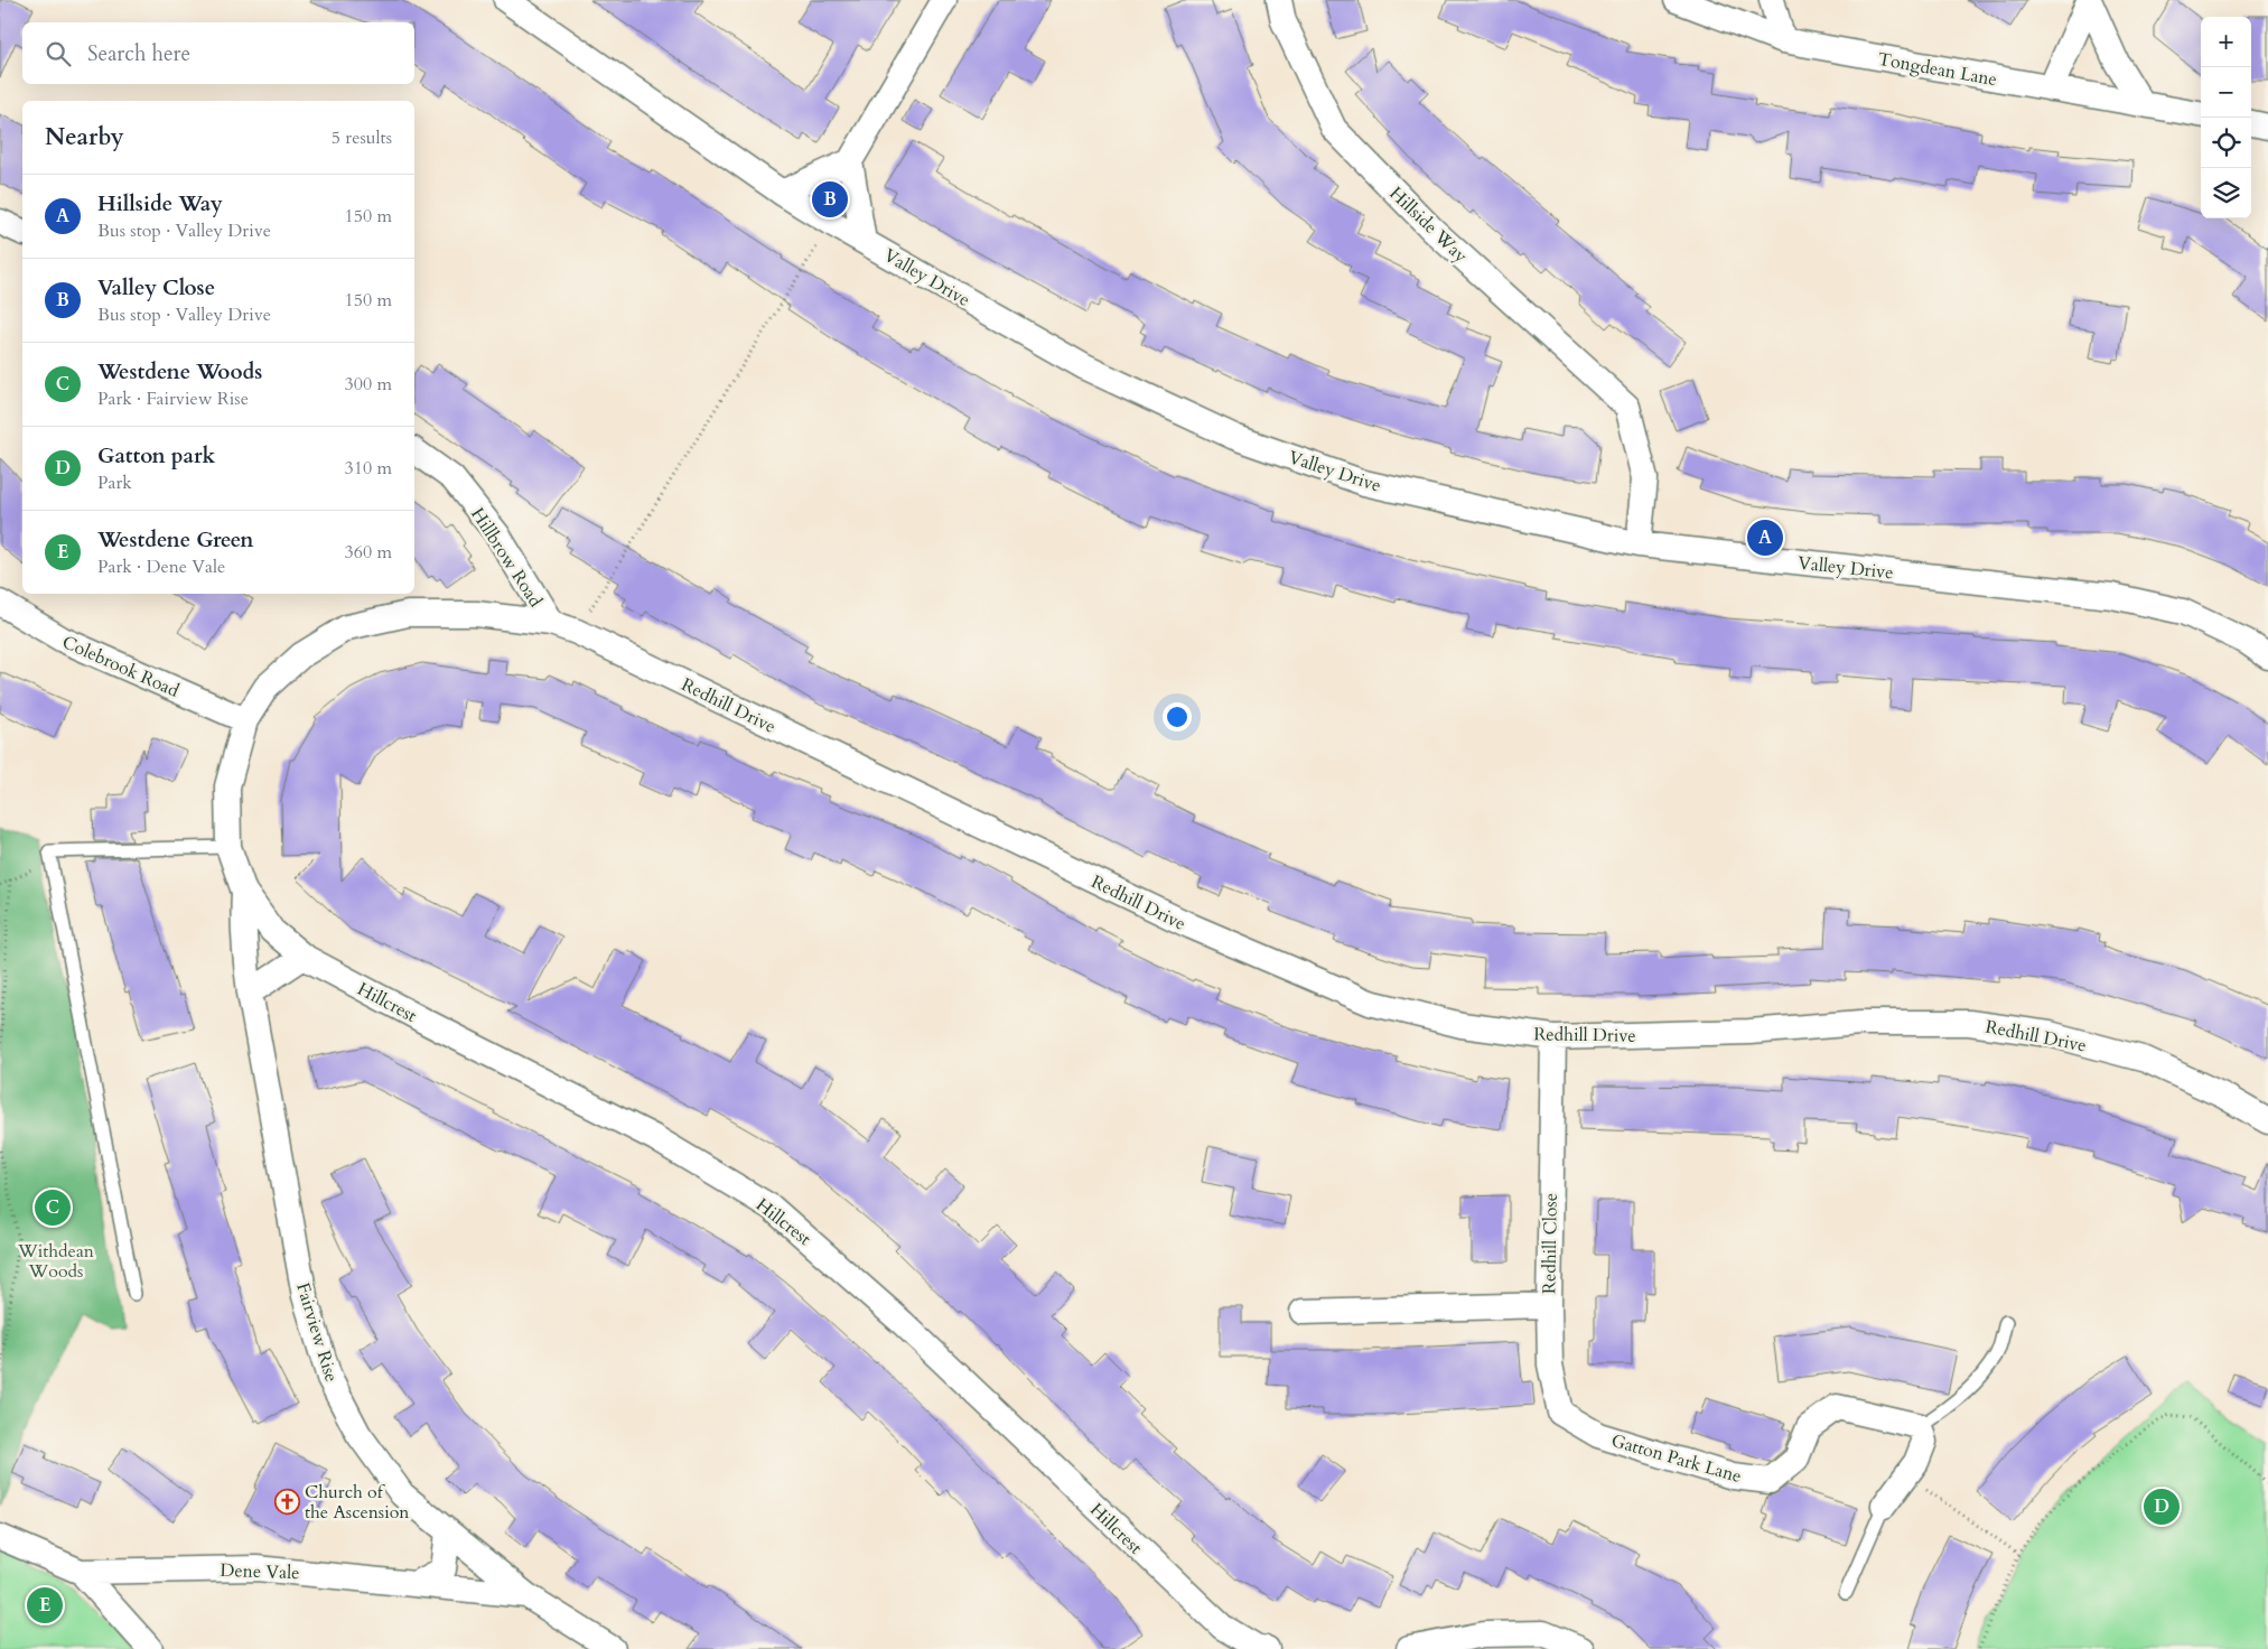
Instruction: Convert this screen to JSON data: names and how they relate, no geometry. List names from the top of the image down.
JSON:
{
  "streets": {
    "street": [
      "Tongdean Lane",
      "Hillside Way",
      "Valley Drive",
      "Hillbrow Road",
      "Colebrook Road",
      "Redhill Drive",
      "Hillcrest",
      "Redhill Close",
      "Fairview Rise",
      "Gatton Park Lane",
      "Dene Vale"
    ]
  },
  "crossings": [
    ["Hillside Way", "Valley Drive"],
    ["Hillbrow Road", "Redhill Drive"],
    ["Colebrook Road", "Redhill Drive"],
    ["Redhill Drive", "Hillcrest"],
    ["Redhill Drive", "Redhill Close"],
    ["Redhill Drive", "Fairview Rise"],
    ["Hillcrest", "Fairview Rise"],
    ["Redhill Close", "Gatton Park Lane"],
    ["Fairview Rise", "Dene Vale"]
  ],
  "parks": ["Withdean Woods"],
  "places": {
    "church": ["Church of the Ascension"]
  },
  "page": {
    "map_buttons": ["+", "−"],
    "search": "Search here",
    "heading": ["Nearby", "5 results"],
    "list": [
      {
        "mark": "A",
        "name": "Hillside Way",
        "note": "Bus stop · Valley Drive",
        "value": "150 m"
      },
      {
        "mark": "B",
        "name": "Valley Close",
        "note": "Bus stop · Valley Drive",
        "value": "150 m"
      },
      {
        "mark": "C",
        "name": "Westdene Woods",
        "note": "Park · Fairview Rise",
        "value": "300 m"
      },
      {
        "mark": "D",
        "name": "Gatton park",
        "note": "Park",
        "value": "310 m"
      },
      {
        "mark": "E",
        "name": "Westdene Green",
        "note": "Park · Dene Vale",
        "value": "360 m"
      }
    ],
    "pins": [
      "B",
      "A",
      "C",
      "D",
      "E"
    ]
  }
}
